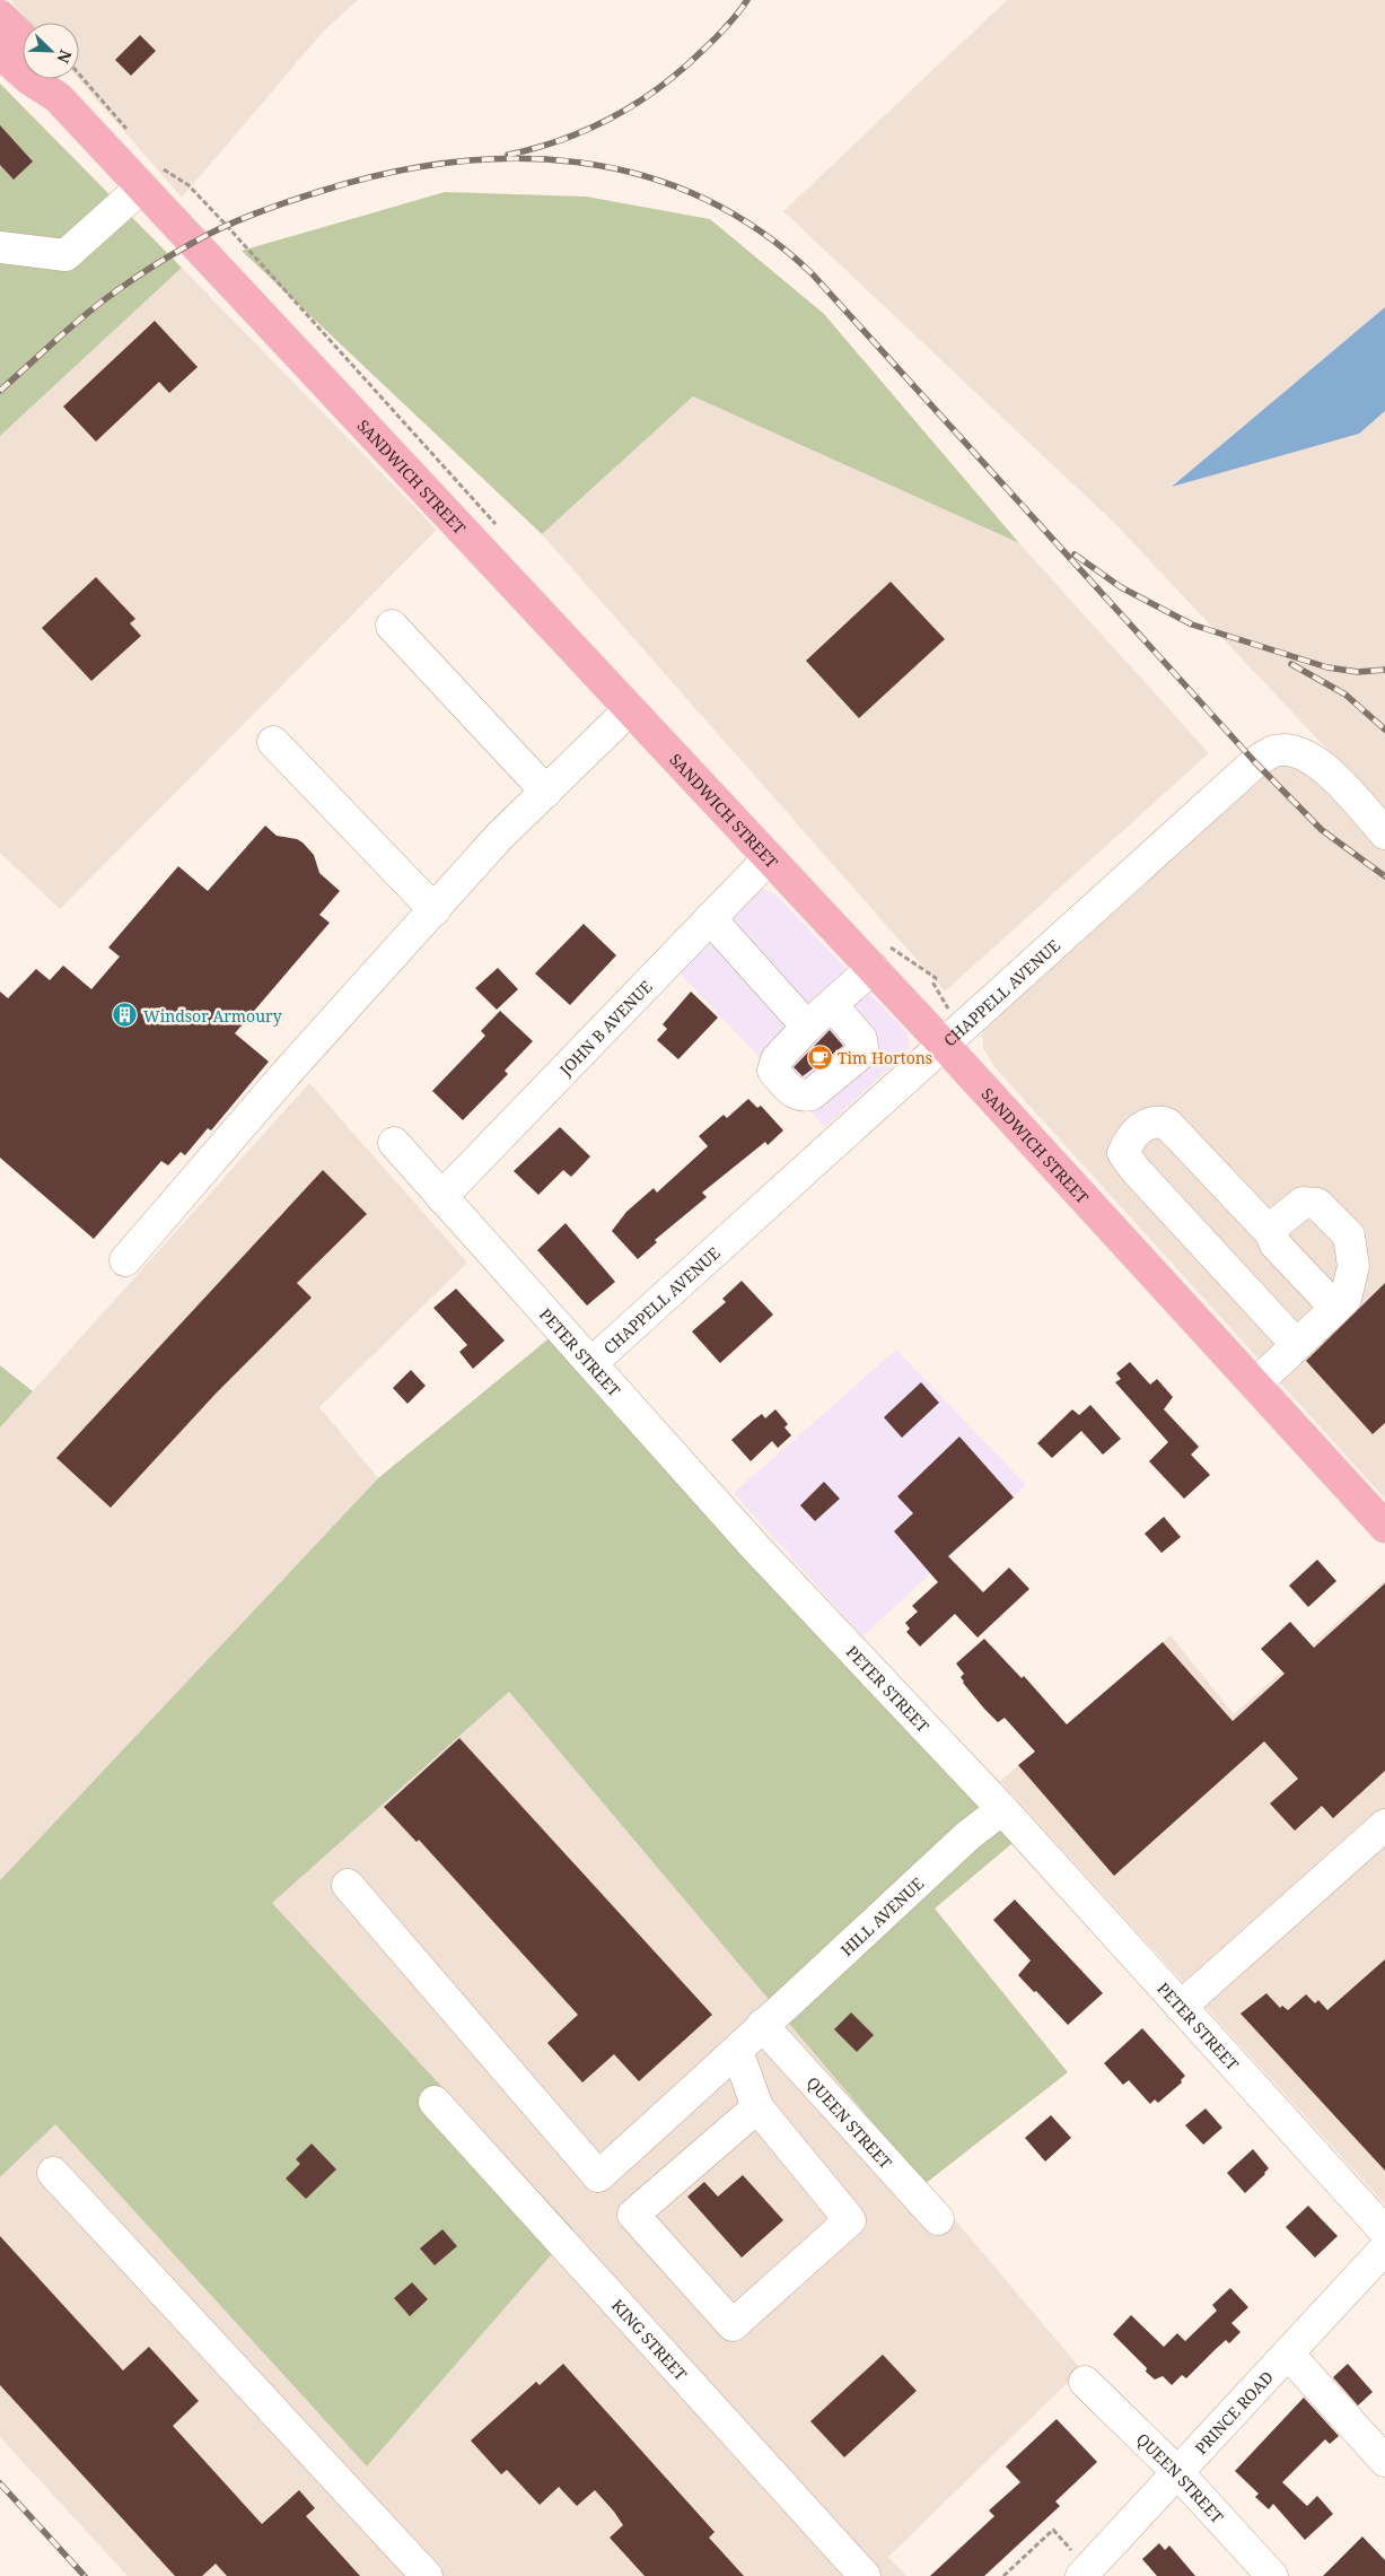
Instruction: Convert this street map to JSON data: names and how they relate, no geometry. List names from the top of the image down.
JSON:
{
  "streets": {
    "main road": ["SANDWICH STREET"],
    "street": [
      "CHAPPELL AVENUE",
      "JOHN B AVENUE",
      "PETER STREET",
      "HILL AVENUE",
      "QUEEN STREET",
      "KING STREET",
      "PRINCE ROAD"
    ]
  },
  "crossings": [
    ["SANDWICH STREET", "CHAPPELL AVENUE"],
    ["SANDWICH STREET", "JOHN B AVENUE"],
    ["CHAPPELL AVENUE", "PETER STREET"],
    ["JOHN B AVENUE", "PETER STREET"],
    ["PETER STREET", "HILL AVENUE"],
    ["HILL AVENUE", "QUEEN STREET"],
    ["QUEEN STREET", "PRINCE ROAD"]
  ],
  "places": {
    "building": ["Windsor Armoury"],
    "cafe": ["Tim Hortons"]
  },
  "north": "bottom right"
}
